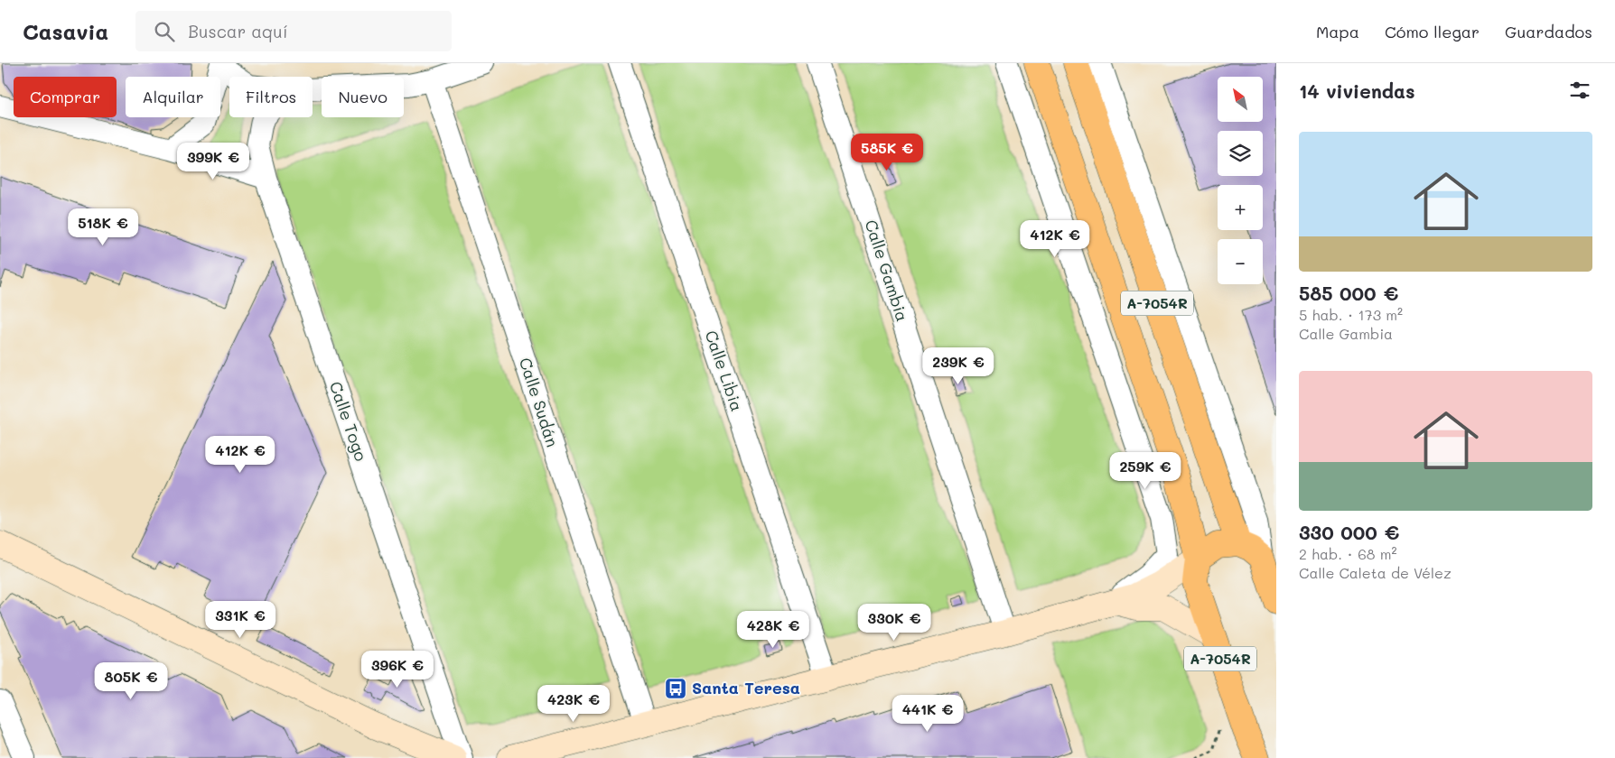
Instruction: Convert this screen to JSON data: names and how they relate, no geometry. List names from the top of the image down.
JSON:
{
  "streets": {
    "main road": ["A-7054R"],
    "street": [
      "Calle Gambia",
      "Calle Libia",
      "Calle Sudán",
      "Calle Togo"
    ]
  },
  "places": {
    "bus stop": ["Santa Teresa"]
  },
  "north": "top left",
  "page": {
    "header": "Casavia",
    "search": "Buscar aquí",
    "nav": ["Mapa", "Cómo llegar", "Guardados"],
    "heading": "14 viviendas",
    "map_buttons": ["+", "−"],
    "chip": [
      "Comprar",
      "Alquilar",
      "Filtros",
      "Nuevo"
    ],
    "list": [
      {
        "name": "585 000 €",
        "note": "5 hab. · 173 m² · Calle Gambia"
      },
      {
        "name": "330 000 €",
        "note": "2 hab. · 68 m² · Calle Caleta de Vélez"
      }
    ],
    "price": [
      "585K €",
      "399K €",
      "518K €",
      "412K €",
      "239K €",
      "412K €",
      "259K €",
      "331K €",
      "330K €",
      "428K €",
      "396K €",
      "805K €",
      "423K €",
      "441K €"
    ]
  }
}
